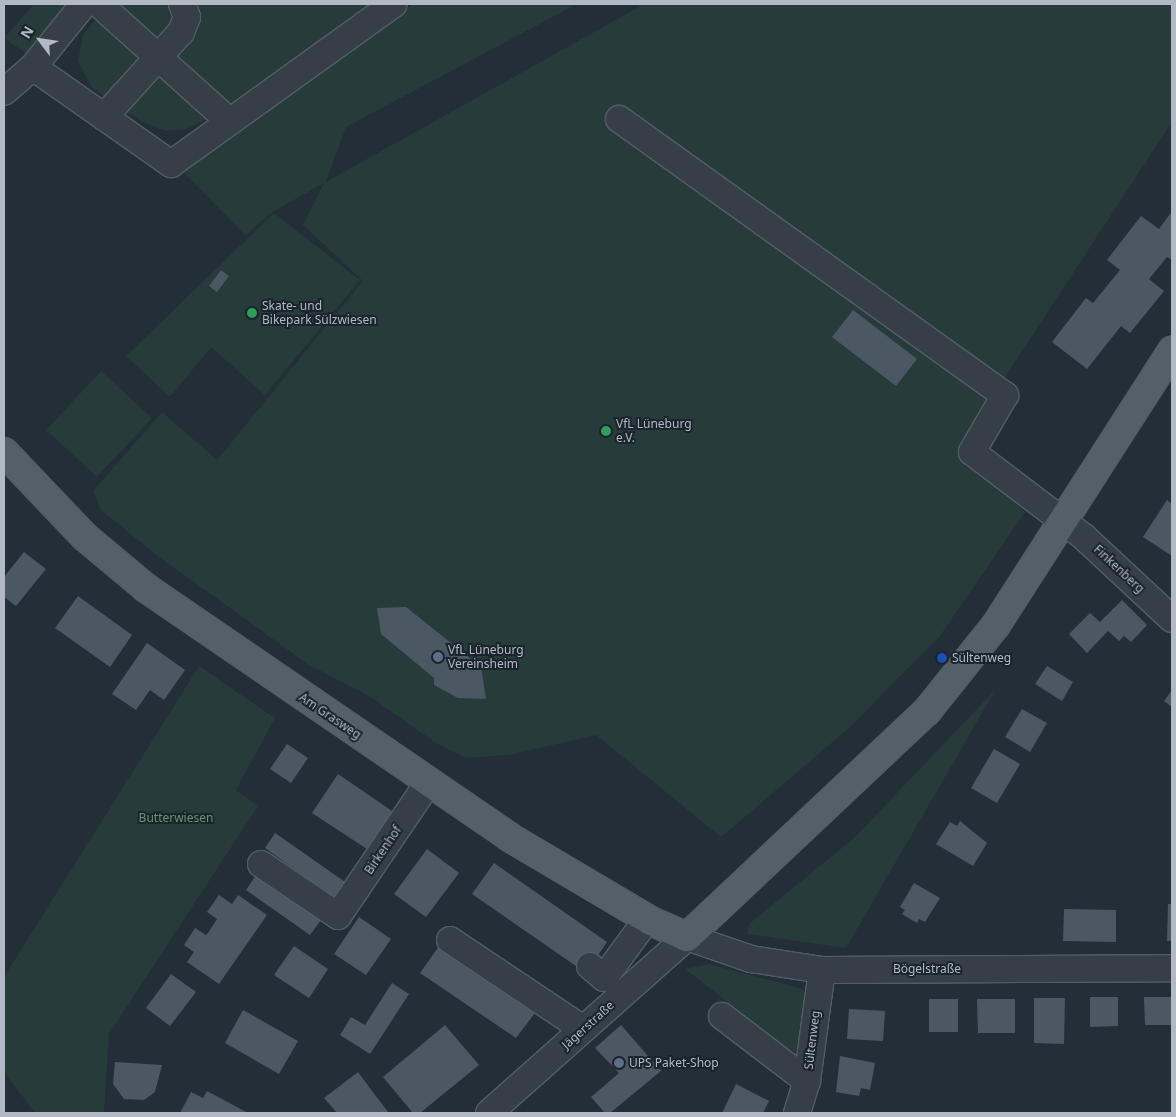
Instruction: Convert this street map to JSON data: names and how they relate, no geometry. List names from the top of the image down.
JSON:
{
  "streets": {
    "main road": ["Am Grasweg"],
    "street": [
      "Finkenberg",
      "Birkenhof",
      "Bögelstraße",
      "Jägerstraße",
      "Sültenweg"
    ]
  },
  "crossings": [
    ["Am Grasweg", "Birkenhof"],
    ["Am Grasweg", "Bögelstraße"],
    ["Am Grasweg", "Jägerstraße"],
    ["Bögelstraße", "Jägerstraße"],
    ["Bögelstraße", "Sültenweg"]
  ],
  "parks": ["Butterwiesen"],
  "places": [
    "Skate- und Bikepark Sülzwiesen",
    "VfL Lüneburg e.V.",
    "VfL Lüneburg Vereinsheim",
    "Sültenweg",
    "UPS Paket-Shop"
  ],
  "north": "top left"
}
